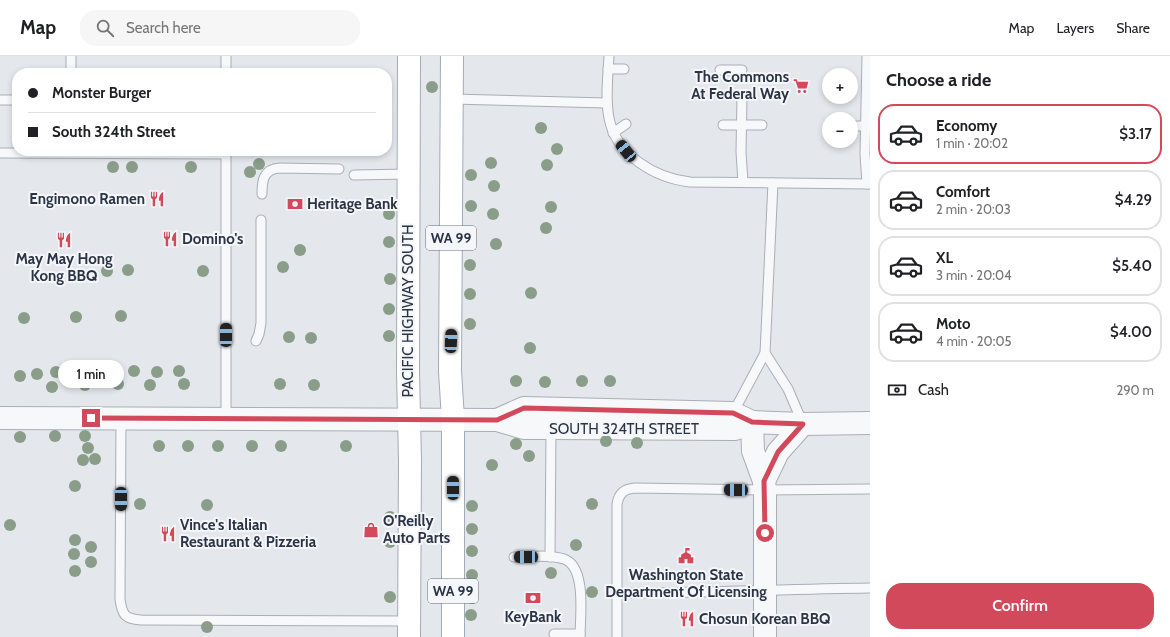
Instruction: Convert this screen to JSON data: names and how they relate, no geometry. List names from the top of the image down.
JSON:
{
  "streets": {
    "main road": ["WA 99", "PACIFIC HIGHWAY SOUTH"],
    "street": ["SOUTH 324TH STREET"]
  },
  "crossings": [
    ["WA 99", "SOUTH 324TH STREET"],
    ["PACIFIC HIGHWAY SOUTH", "SOUTH 324TH STREET"]
  ],
  "places": {
    "supermarket": ["The Commons At Federal Way"],
    "restaurant": [
      "Engimono Ramen",
      "Domino's",
      "May May Hong Kong BBQ",
      "Vince's Italian Restaurant & Pizzeria",
      "Chosun Korean BBQ"
    ],
    "bank": ["Heritage Bank", "KeyBank"],
    "shop": ["O'Reilly Auto Parts"],
    "public building": ["Washington State Department Of Licensing"]
  },
  "page": {
    "header": "Map",
    "search": "Search here",
    "nav": ["Map", "Layers", "Share"],
    "heading": "Choose a ride",
    "map_buttons": ["+", "−"],
    "banner": ["Monster Burger", "South 324th Street"],
    "list": [
      {
        "name": "Economy",
        "note": "1 min · 20:02",
        "value": "$3.17"
      },
      {
        "name": "Comfort",
        "note": "2 min · 20:03",
        "value": "$4.29"
      },
      {
        "name": "XL",
        "note": "3 min · 20:04",
        "value": "$5.40"
      },
      {
        "name": "Moto",
        "note": "4 min · 20:05",
        "value": "$4.00"
      }
    ],
    "bubble": "1 min",
    "pay": ["Cash", "290 m"],
    "buttons": "Confirm"
  }
}
